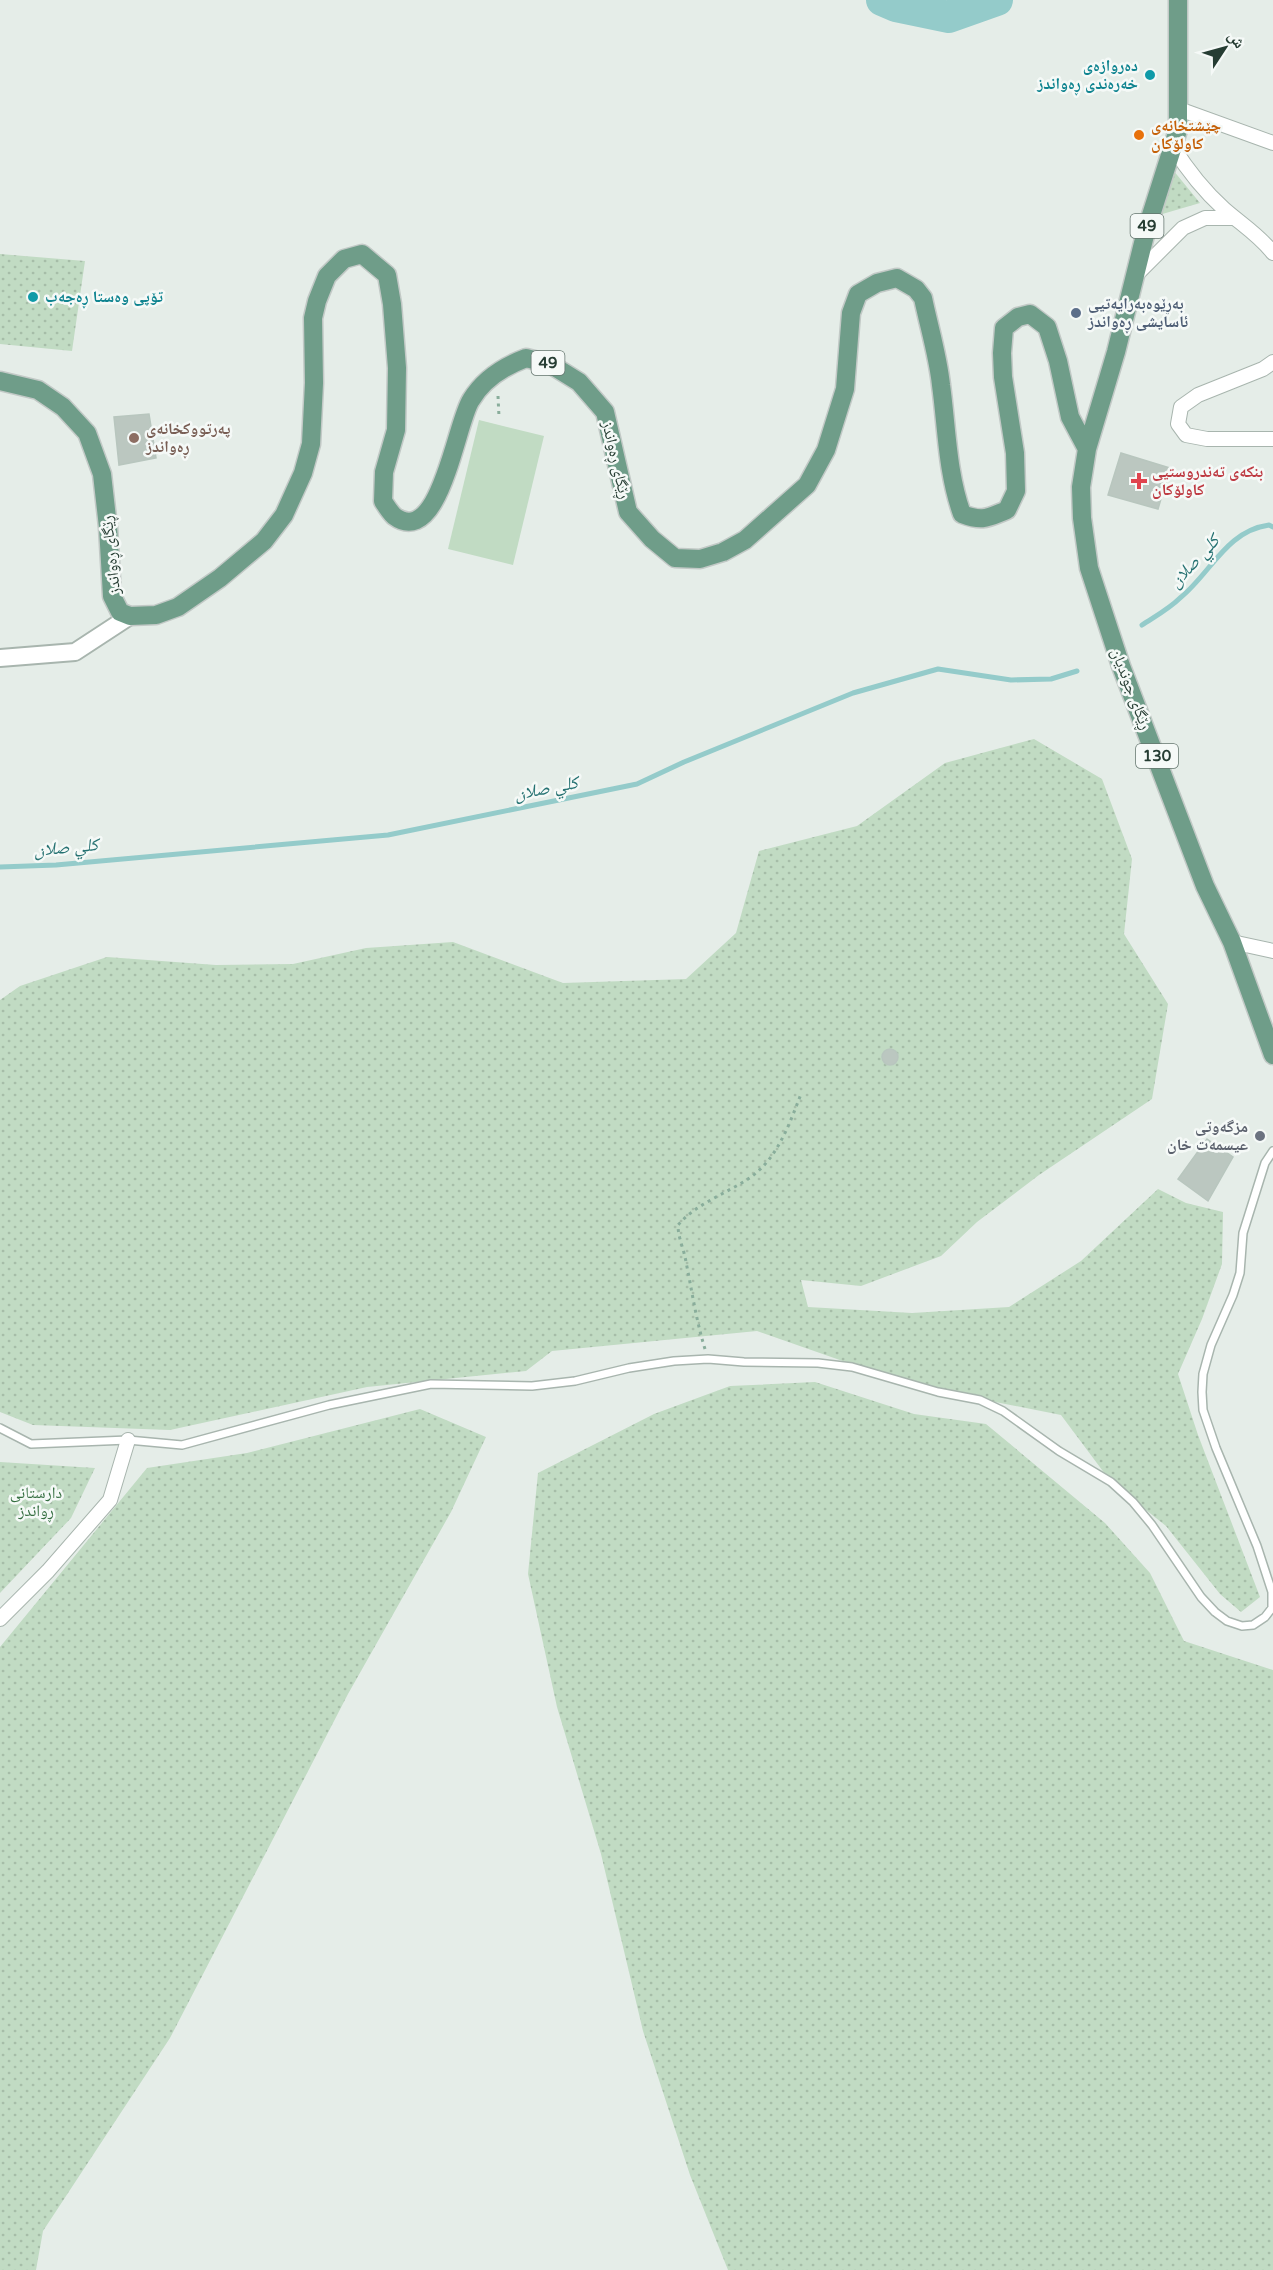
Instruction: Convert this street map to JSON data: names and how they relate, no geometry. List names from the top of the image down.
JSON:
{
  "streets": {
    "main road": [
      "49",
      "ڕێگای ڕەواندز",
      "ڕێگای جوندیان",
      "130"
    ]
  },
  "crossings": [
    ["49", "ڕێگای ڕەواندز"],
    ["49", "ڕێگای جوندیان"],
    ["ڕێگای ڕەواندز", "ڕێگای جوندیان"]
  ],
  "water": ["كلي صلان"],
  "parks": ["دارستانی ڕواندز"],
  "places": {
    "other": [
      "دەروازەی خەرەندی ڕەواندز",
      "چێشتخانه‌ی كاولۆكان",
      "تۆپی وەستا ڕەجەب",
      "بەڕێوەبەرایەتیی ئاسایشی ڕەواندز",
      "پەرتووکخانەی ڕەواندز",
      "مزگەوتی عیسمەت خان"
    ],
    "health": ["بنکەی تەندروستیی کاولۆکان"]
  },
  "north": "top right"
}
